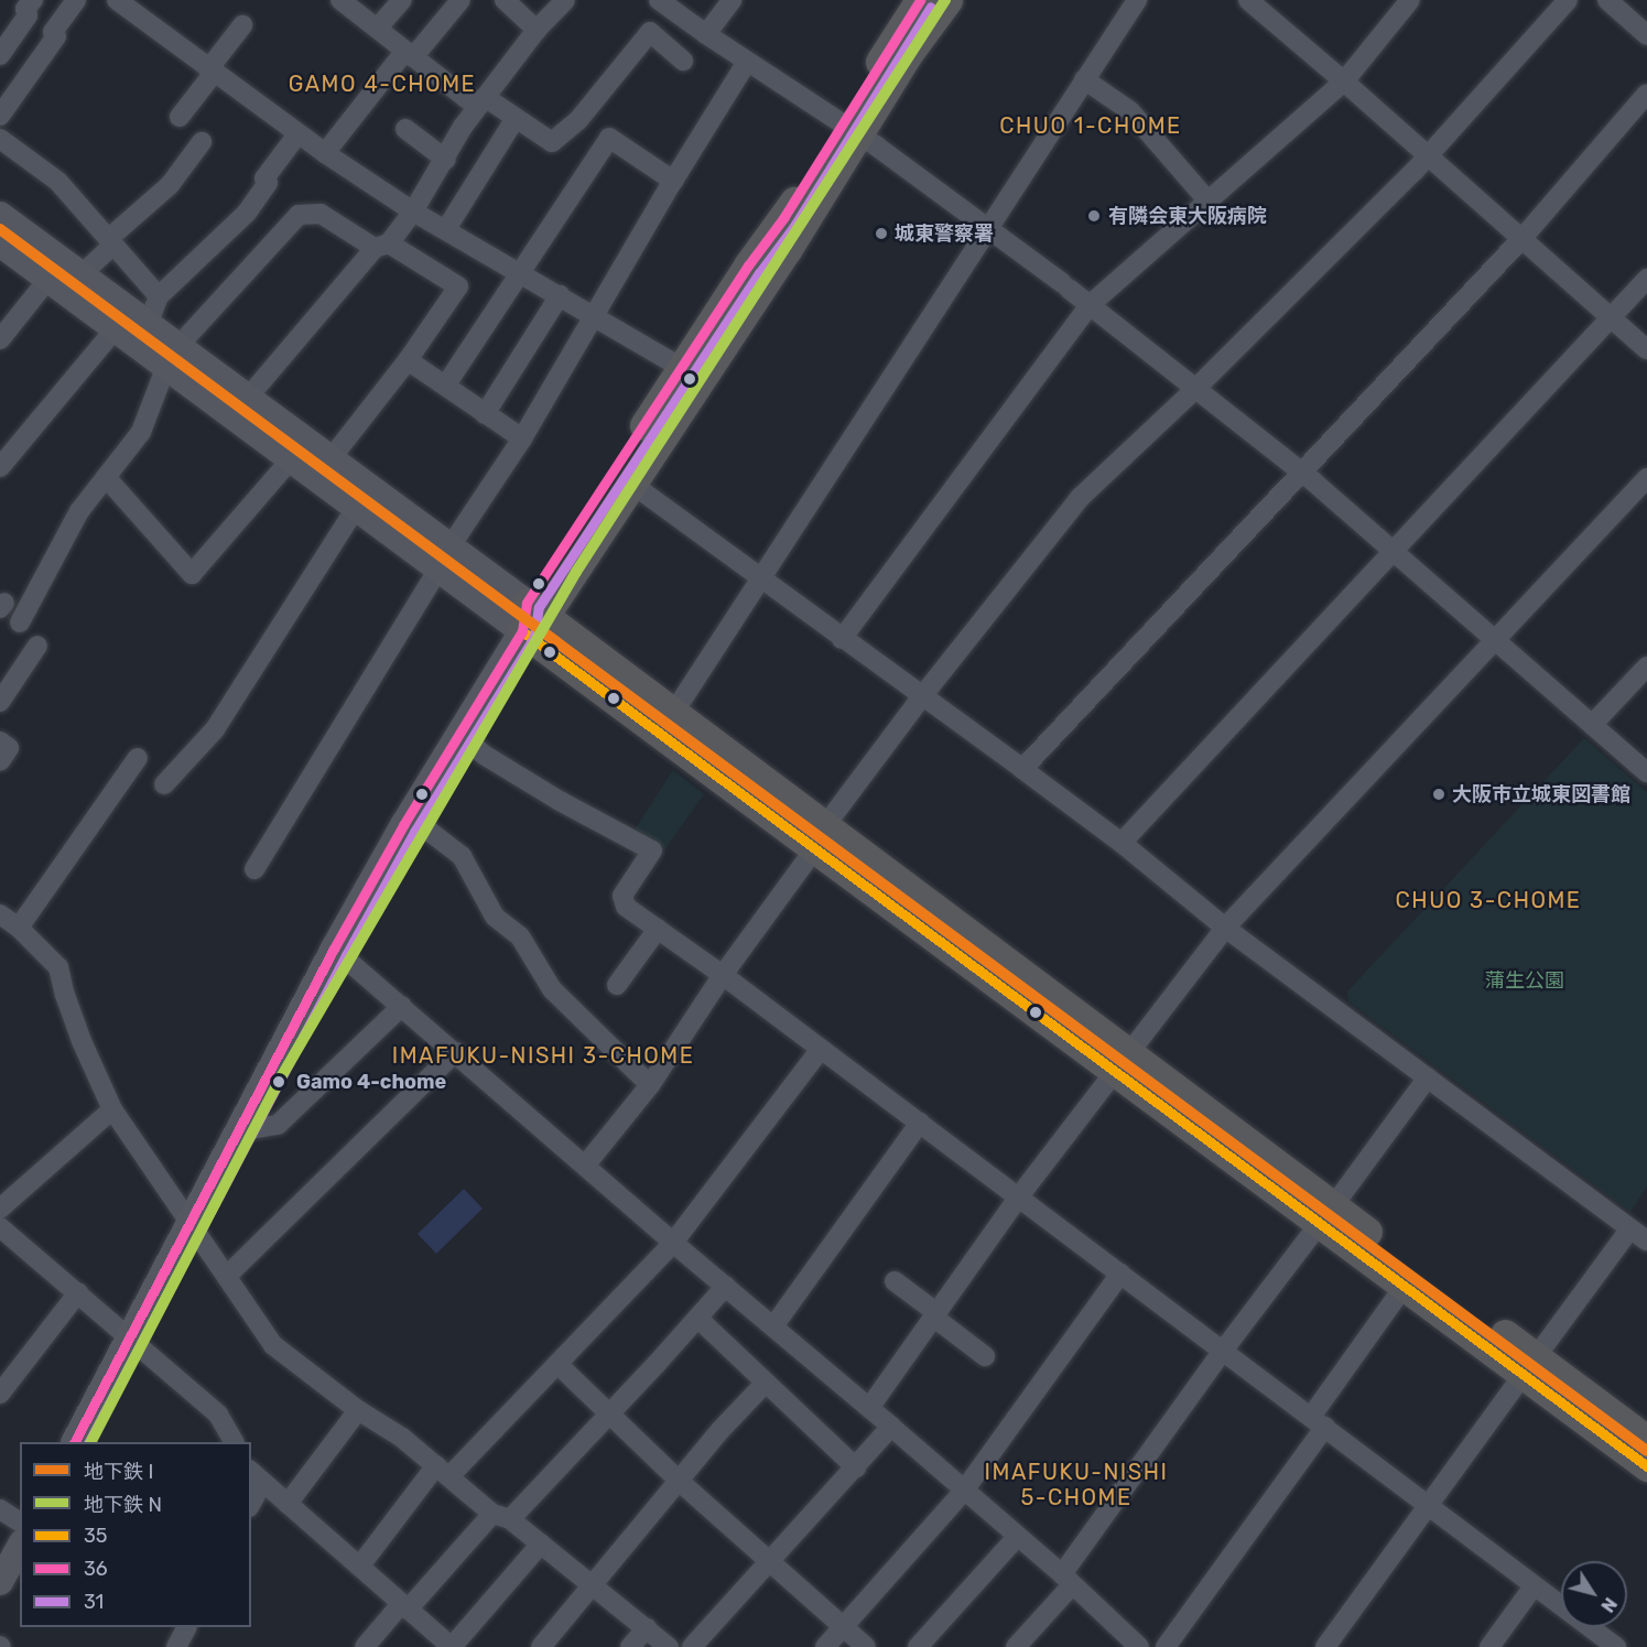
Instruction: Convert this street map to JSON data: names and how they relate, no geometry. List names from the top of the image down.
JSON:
{
  "districts": [
    "GAMO 4-CHOME",
    "CHUO 1-CHOME",
    "CHUO 3-CHOME",
    "IMAFUKU-NISHI 3-CHOME",
    "IMAFUKU-NISHI 5-CHOME"
  ],
  "parks": ["蒲生公園"],
  "places": [
    "有隣会東大阪病院",
    "城東警察署",
    "大阪市立城東図書館",
    "Gamo 4-chome"
  ],
  "lines": [
    "metro line N",
    "transit line 36",
    "transit line 31",
    "metro line I",
    "transit line 35"
  ],
  "legend": [
    "地下鉄 I",
    "地下鉄 N",
    "35",
    "36",
    "31"
  ],
  "north": "bottom right"
}
